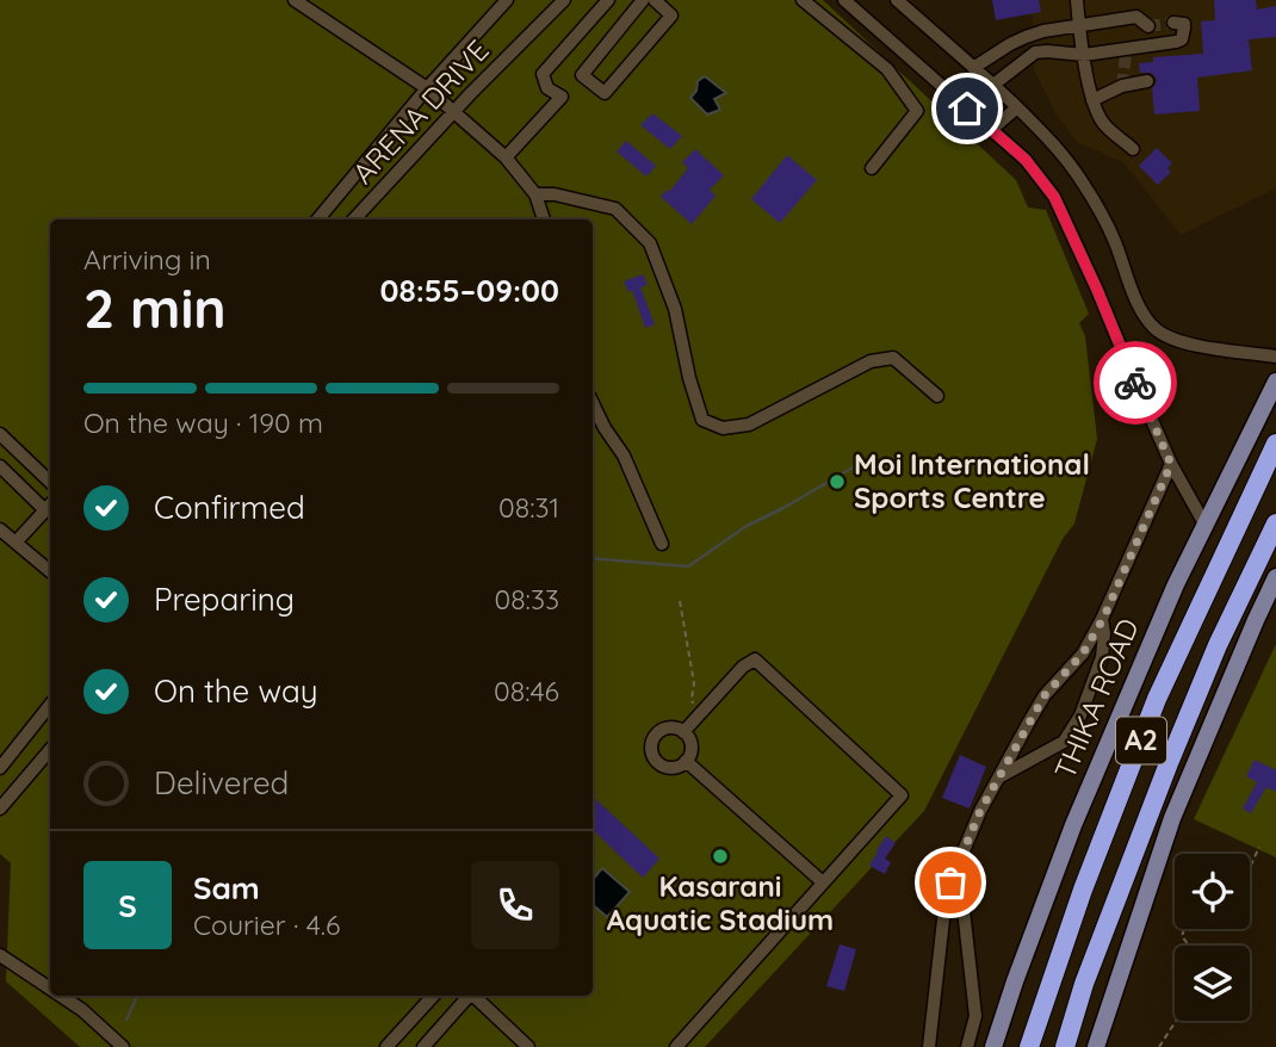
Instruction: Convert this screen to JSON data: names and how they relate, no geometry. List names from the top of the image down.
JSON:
{
  "streets": {
    "highway": ["THIKA ROAD", "A2"],
    "street": ["ARENA DRIVE"]
  },
  "places": ["Moi International Sports Centre", "Kasarani Aquatic Stadium"],
  "page": {
    "heading": ["2 min", "Arriving in", "08:55–09:00"],
    "panel": ["Sam", "Courier · 4.6"],
    "bar": "On the way · 190 m",
    "list": [
      ["Confirmed", "08:31"],
      ["Preparing", "08:33"],
      ["On the way", "08:46"],
      "Delivered"
    ],
    "round": "S"
  }
}
